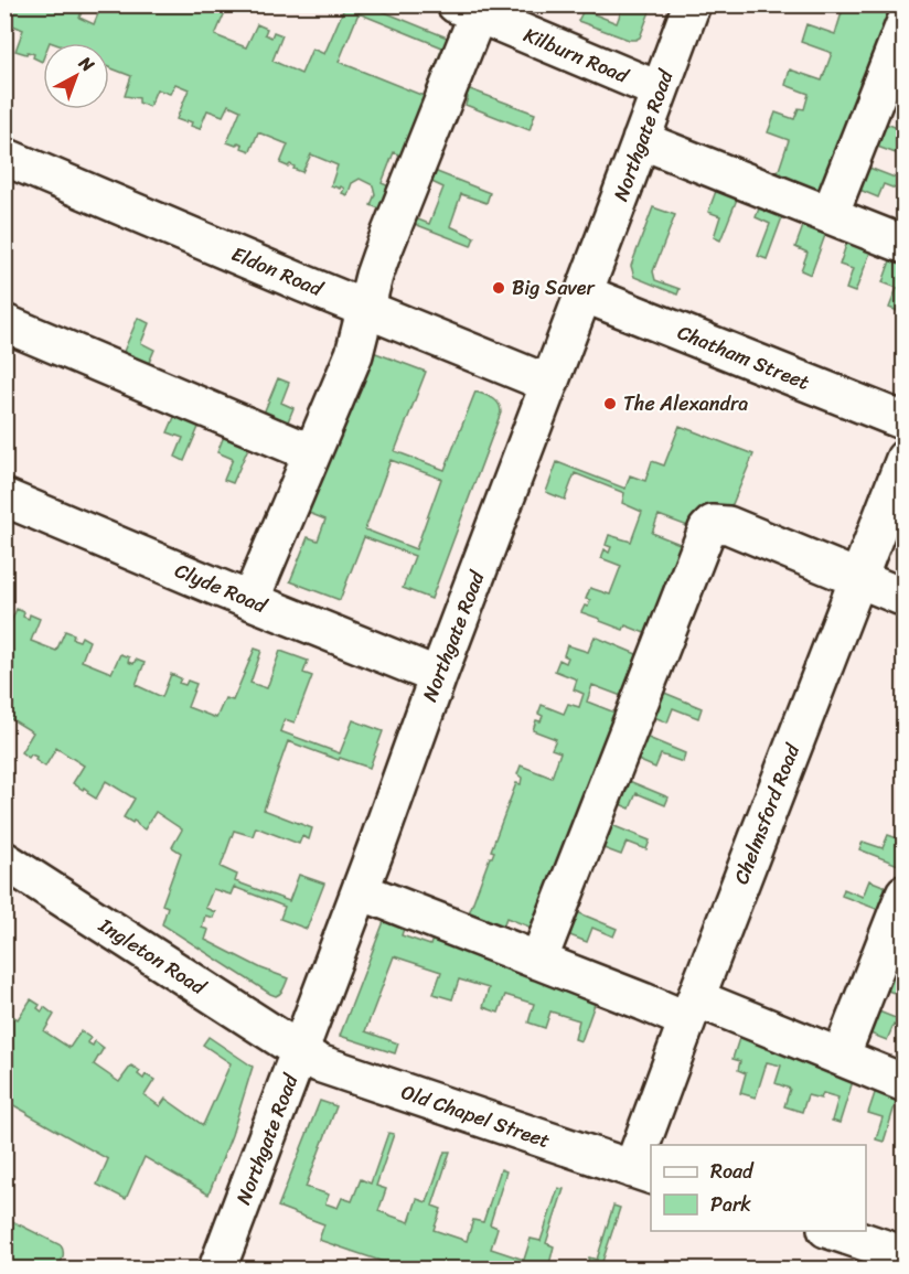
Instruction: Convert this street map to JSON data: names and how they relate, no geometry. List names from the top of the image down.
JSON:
{
  "streets": {
    "street": [
      "Kilburn Road",
      "Northgate Road",
      "Eldon Road",
      "Chatham Street",
      "Clyde Road",
      "Chelmsford Road",
      "Ingleton Road",
      "Old Chapel Street"
    ]
  },
  "crossings": [
    ["Kilburn Road", "Northgate Road"],
    ["Northgate Road", "Eldon Road"],
    ["Northgate Road", "Chatham Street"],
    ["Northgate Road", "Clyde Road"],
    ["Northgate Road", "Ingleton Road"],
    ["Northgate Road", "Old Chapel Street"],
    ["Chelmsford Road", "Old Chapel Street"],
    ["Ingleton Road", "Old Chapel Street"]
  ],
  "places": ["Big Saver", "The Alexandra"],
  "legend": ["Road", "Park"],
  "north": "top right"
}
